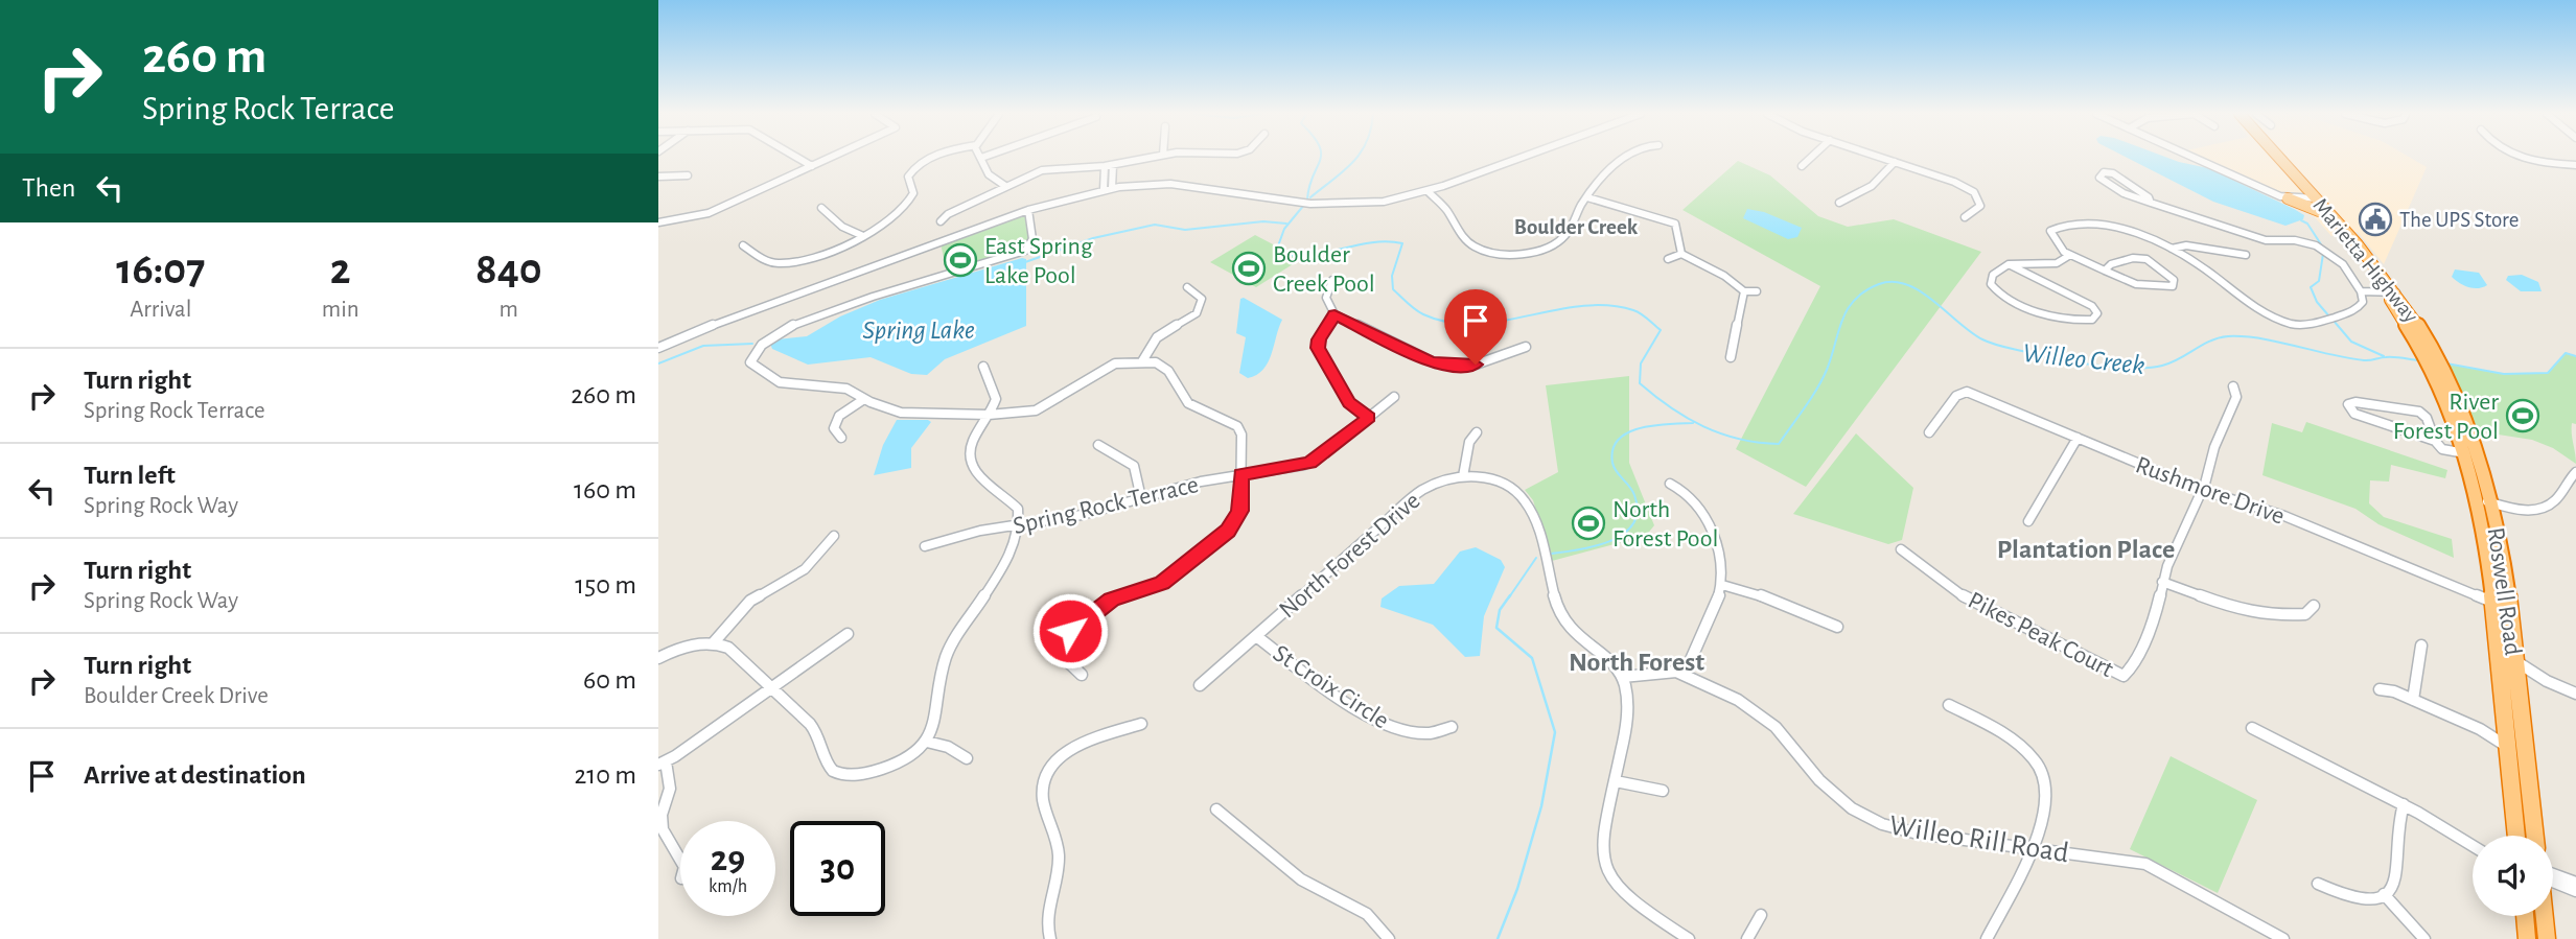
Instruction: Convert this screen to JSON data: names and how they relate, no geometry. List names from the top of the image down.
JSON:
{
  "streets": {
    "highway": ["Marietta Highway", "Roswell Road"],
    "street": [
      "Rushmore Drive",
      "Spring Rock Terrace",
      "North Forest Drive",
      "Pikes Peak Court",
      "St Croix Circle",
      "Willeo Rill Road"
    ]
  },
  "crossings": [
    ["Marietta Highway", "Roswell Road"],
    ["Rushmore Drive", "Roswell Road"],
    ["Rushmore Drive", "Pikes Peak Court"],
    ["North Forest Drive", "St Croix Circle"],
    ["North Forest Drive", "Willeo Rill Road"]
  ],
  "districts": ["Boulder Creek", "Plantation Place", "North Forest"],
  "water": ["Spring Lake", "Willeo Creek"],
  "places": {
    "public building": ["The UPS Store"],
    "sports": [
      "East Spring Lake Pool",
      "Boulder Creek Pool",
      "River Forest Pool",
      "North Forest Pool"
    ]
  },
  "page": {
    "turn": ["260 m", "Spring Rock Terrace"],
    "then": "Then",
    "eta": [
      "16:07",
      "Arrival",
      "2",
      "min",
      "840",
      "m"
    ],
    "list": [
      {
        "name": "Turn right",
        "note": "Spring Rock Terrace",
        "value": "260 m"
      },
      {
        "name": "Turn left",
        "note": "Spring Rock Way",
        "value": "160 m"
      },
      {
        "name": "Turn right",
        "note": "Spring Rock Way",
        "value": "150 m"
      },
      {
        "name": "Turn right",
        "note": "Boulder Creek Drive",
        "value": "60 m"
      },
      {
        "name": "Arrive at destination",
        "value": "210 m"
      }
    ],
    "speed": "29 km/h",
    "limit": "30"
  }
}
